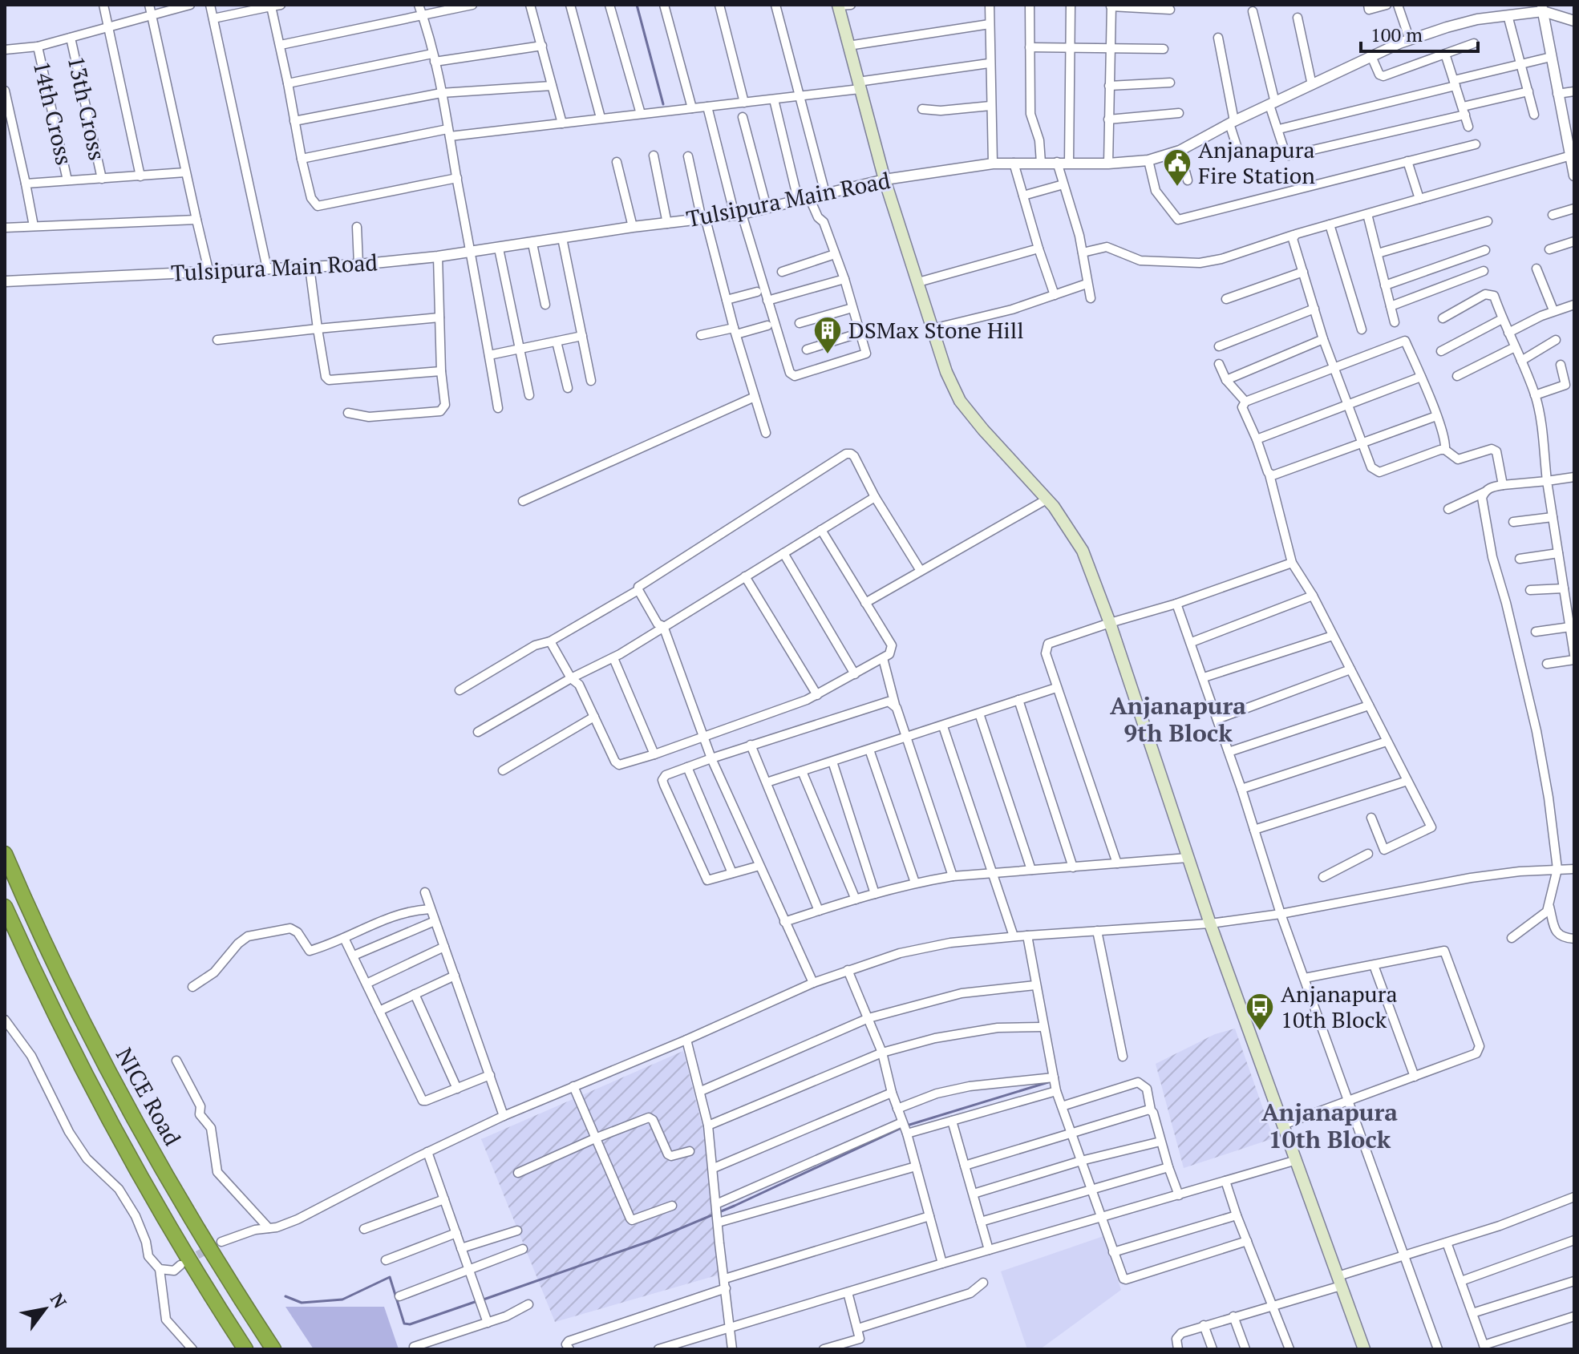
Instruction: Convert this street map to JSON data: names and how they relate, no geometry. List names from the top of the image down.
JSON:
{
  "streets": {
    "highway": ["NICE Road"],
    "street": ["13th Cross", "14th Cross", "Tulsipura Main Road"]
  },
  "districts": ["Anjanapura 9th Block", "Anjanapura 10th Block"],
  "places": {
    "public building": ["Anjanapura Fire Station"],
    "building": ["DSMax Stone Hill"],
    "bus stop": ["Anjanapura 10th Block"]
  },
  "scale_bar": "100 m",
  "north": "top right"
}
